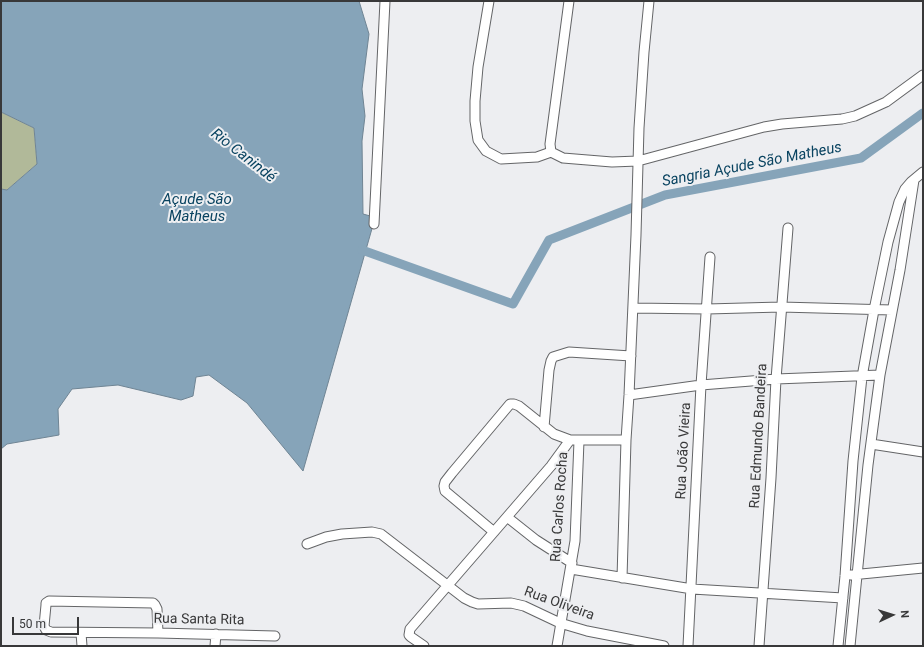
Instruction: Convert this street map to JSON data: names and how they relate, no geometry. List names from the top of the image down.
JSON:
{
  "streets": {
    "street": [
      "Rua Edmundo Bandeira",
      "Rua João Vieira",
      "Rua Carlos Rocha",
      "Rua Oliveira",
      "Rua Santa Rita"
    ]
  },
  "crossings": [
    ["Rua Carlos Rocha", "Rua Oliveira"]
  ],
  "water": ["Rio Canindé", "Sangria Açude São Matheus", "Açude São Matheus"],
  "scale_bar": "50 m",
  "north": "right"
}
